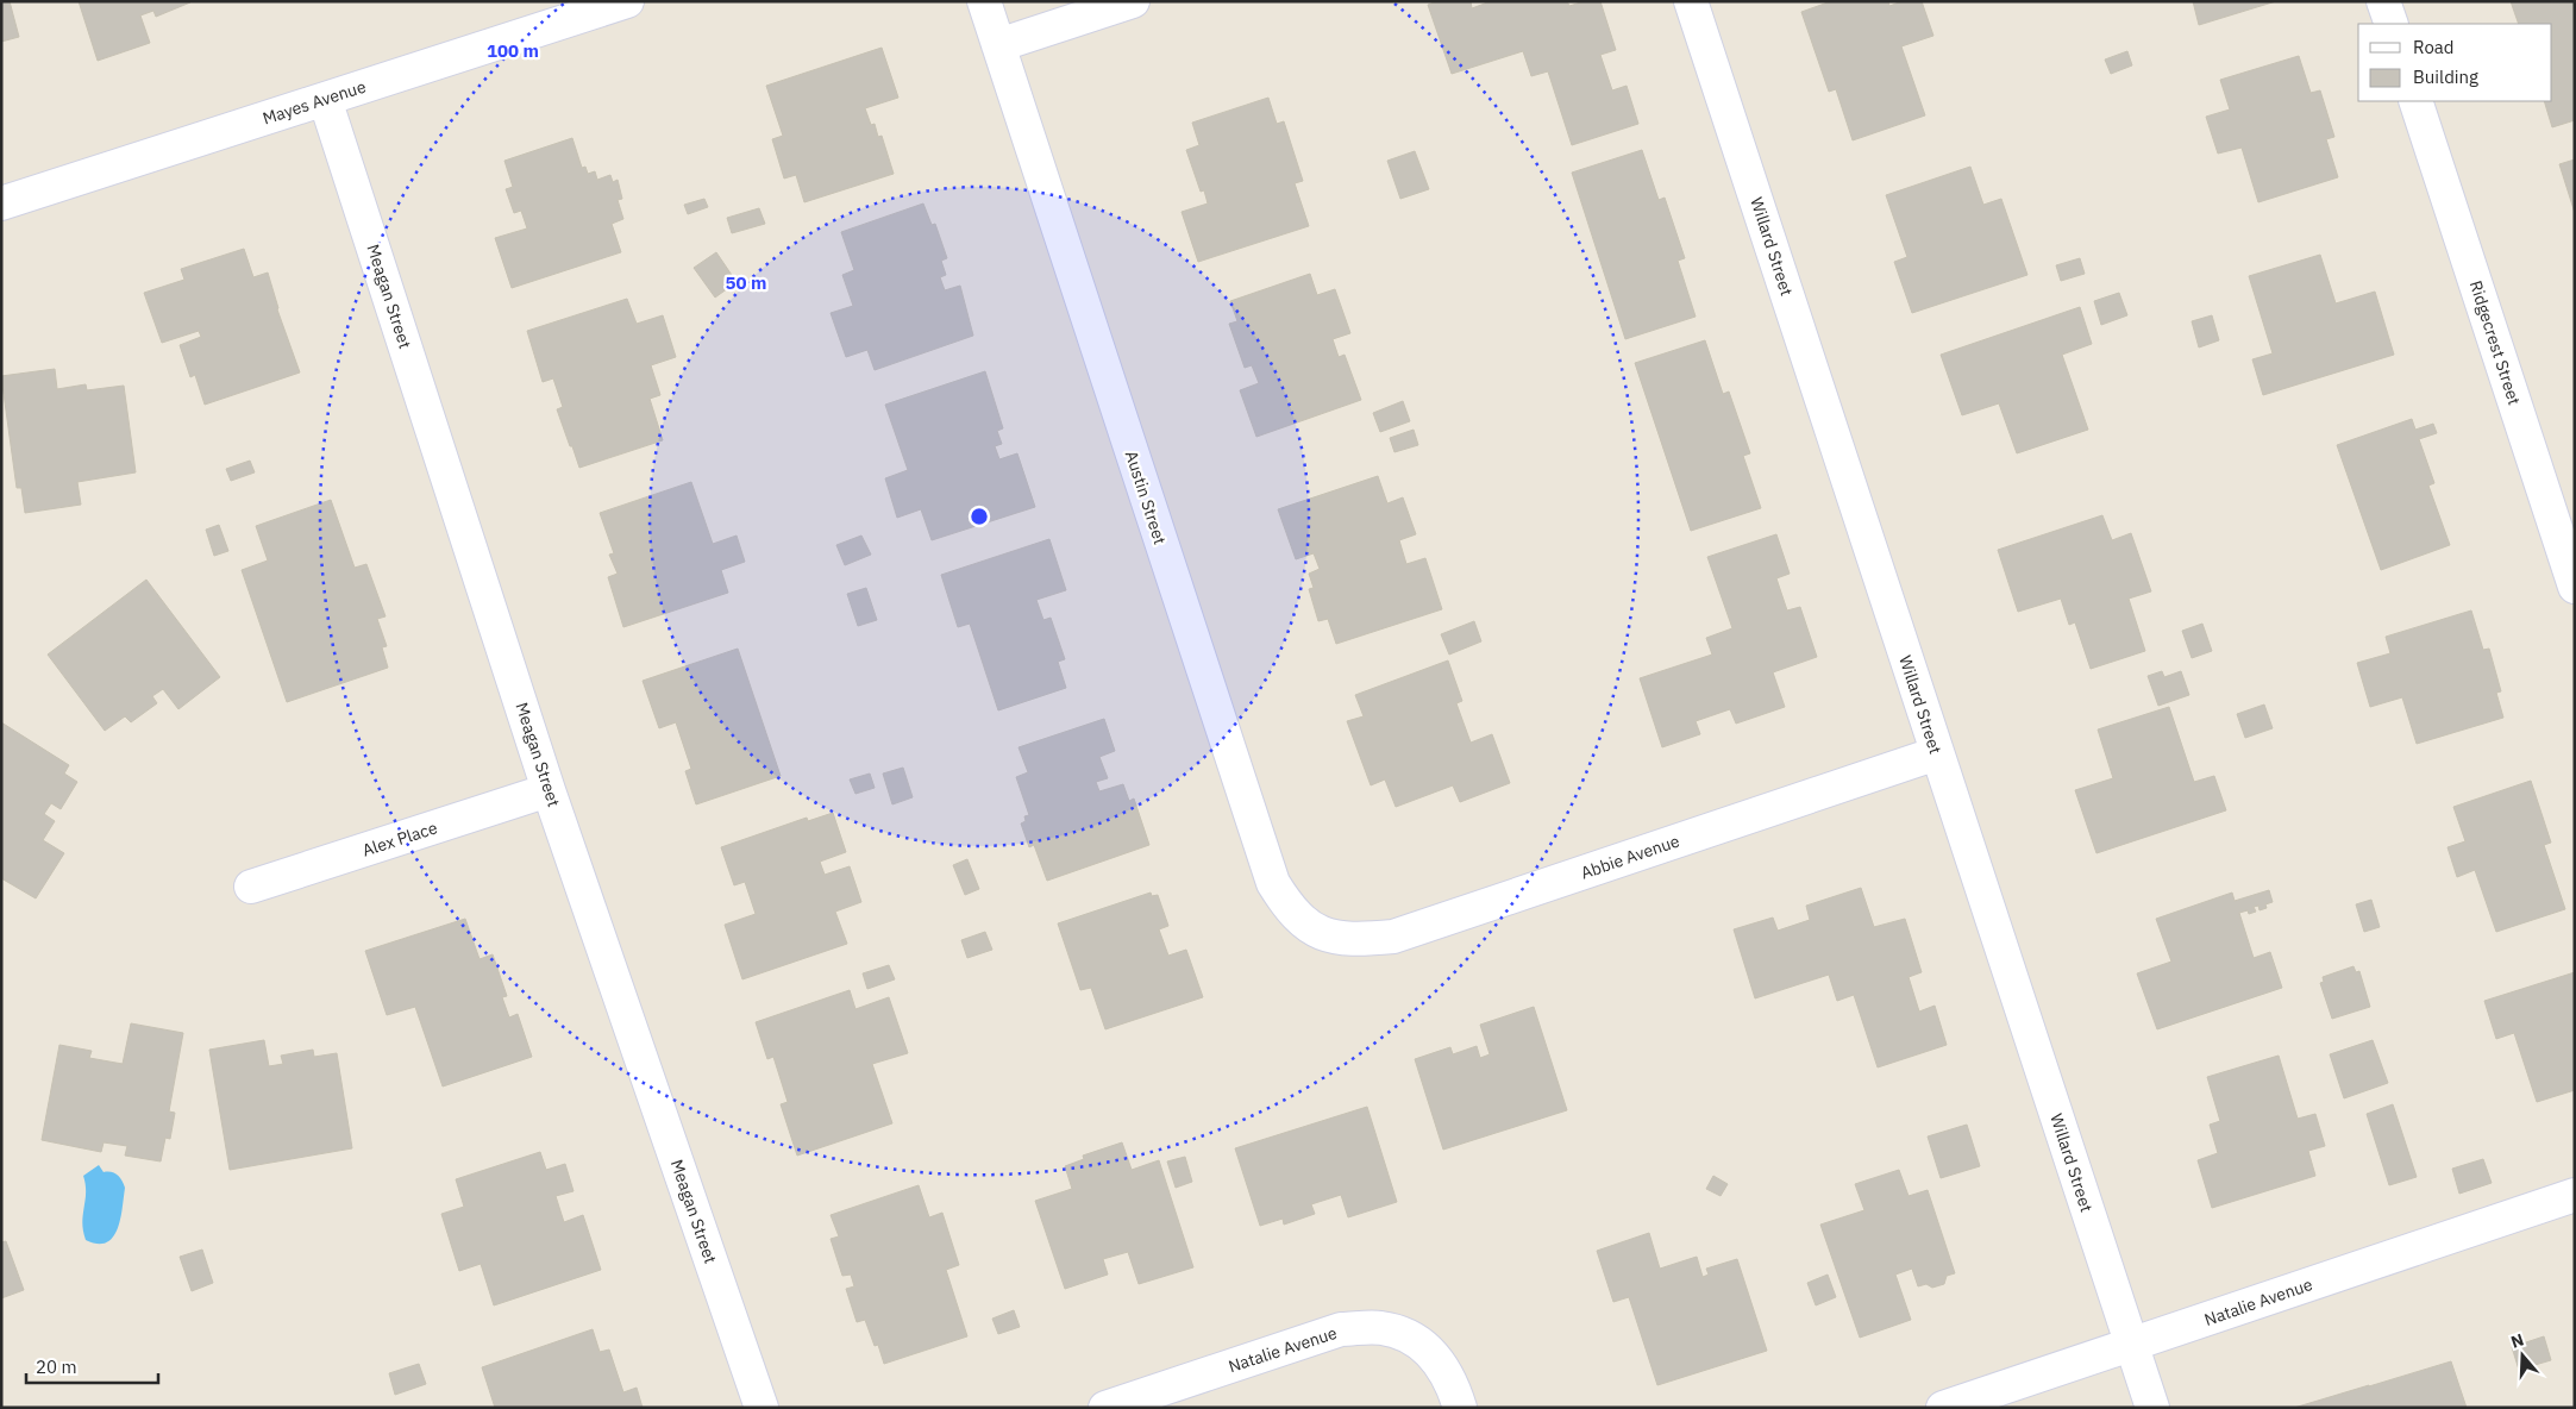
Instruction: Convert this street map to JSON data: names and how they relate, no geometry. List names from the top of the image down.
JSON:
{
  "streets": {
    "street": [
      "Mayes Avenue",
      "Willard Street",
      "Meagan Street",
      "Ridgecrest Street",
      "Austin Street",
      "Alex Place",
      "Abbie Avenue",
      "Natalie Avenue"
    ]
  },
  "crossings": [
    ["Mayes Avenue", "Meagan Street"],
    ["Willard Street", "Abbie Avenue"],
    ["Willard Street", "Natalie Avenue"],
    ["Meagan Street", "Alex Place"],
    ["Austin Street", "Abbie Avenue"]
  ],
  "legend": ["Road", "Building"],
  "scale_bar": "20 m",
  "north": "top",
  "rings": ["100 m", "50 m"]
}
